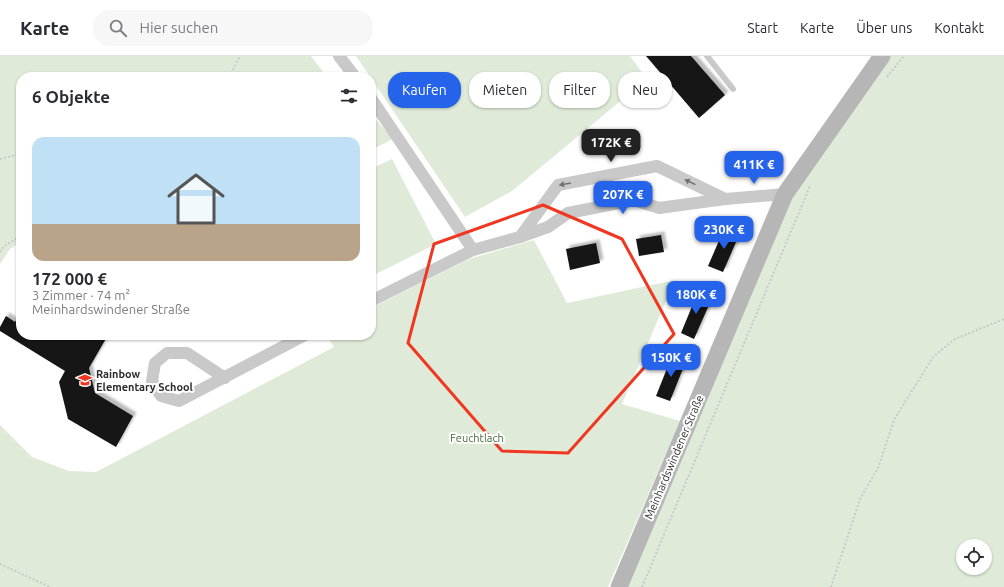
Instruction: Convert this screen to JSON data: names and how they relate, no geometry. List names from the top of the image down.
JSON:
{
  "streets": {
    "street": ["Meinhardswindener Straße"]
  },
  "parks": ["Feuchtlach"],
  "places": {
    "school or university": ["Rainbow Elementary School"]
  },
  "page": {
    "header": "Karte",
    "search": "Hier suchen",
    "nav": [
      "Start",
      "Karte",
      "Über uns",
      "Kontakt"
    ],
    "chip": [
      "Kaufen",
      "Mieten",
      "Filter",
      "Neu"
    ],
    "heading": "6 Objekte",
    "list": [
      {
        "name": "172 000 €",
        "note": "3 Zimmer · 74 m² · Meinhardswindener Straße"
      }
    ],
    "price": [
      "172K €",
      "411K €",
      "207K €",
      "230K €",
      "180K €",
      "150K €"
    ]
  }
}
